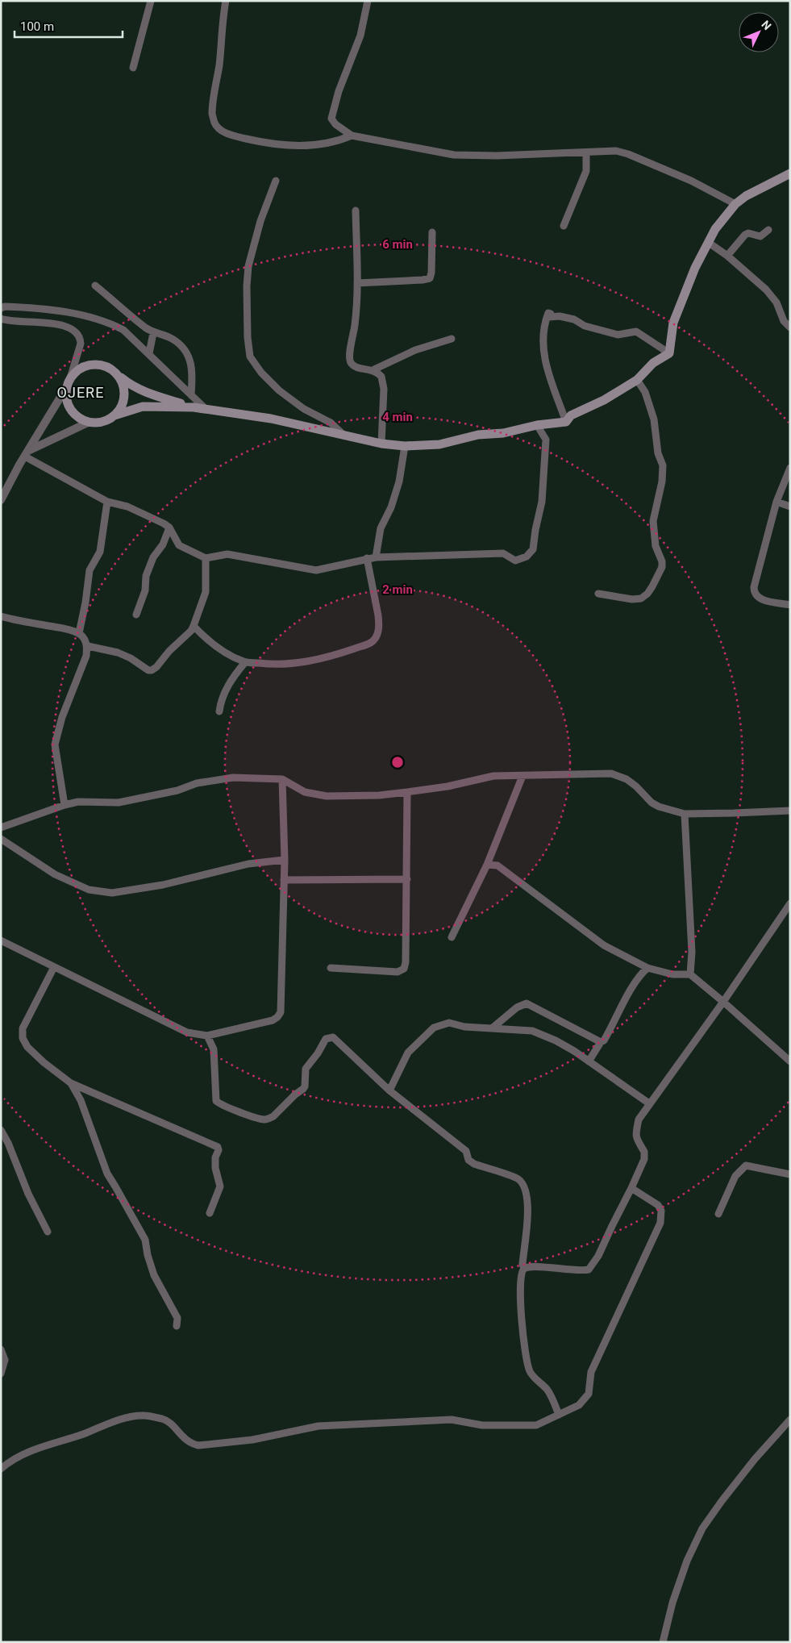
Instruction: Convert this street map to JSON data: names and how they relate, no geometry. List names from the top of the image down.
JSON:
{
  "districts": ["OJERE"],
  "scale_bar": "100 m",
  "north": "top right",
  "rings": ["6 min", "4 min", "2 min"]
}
